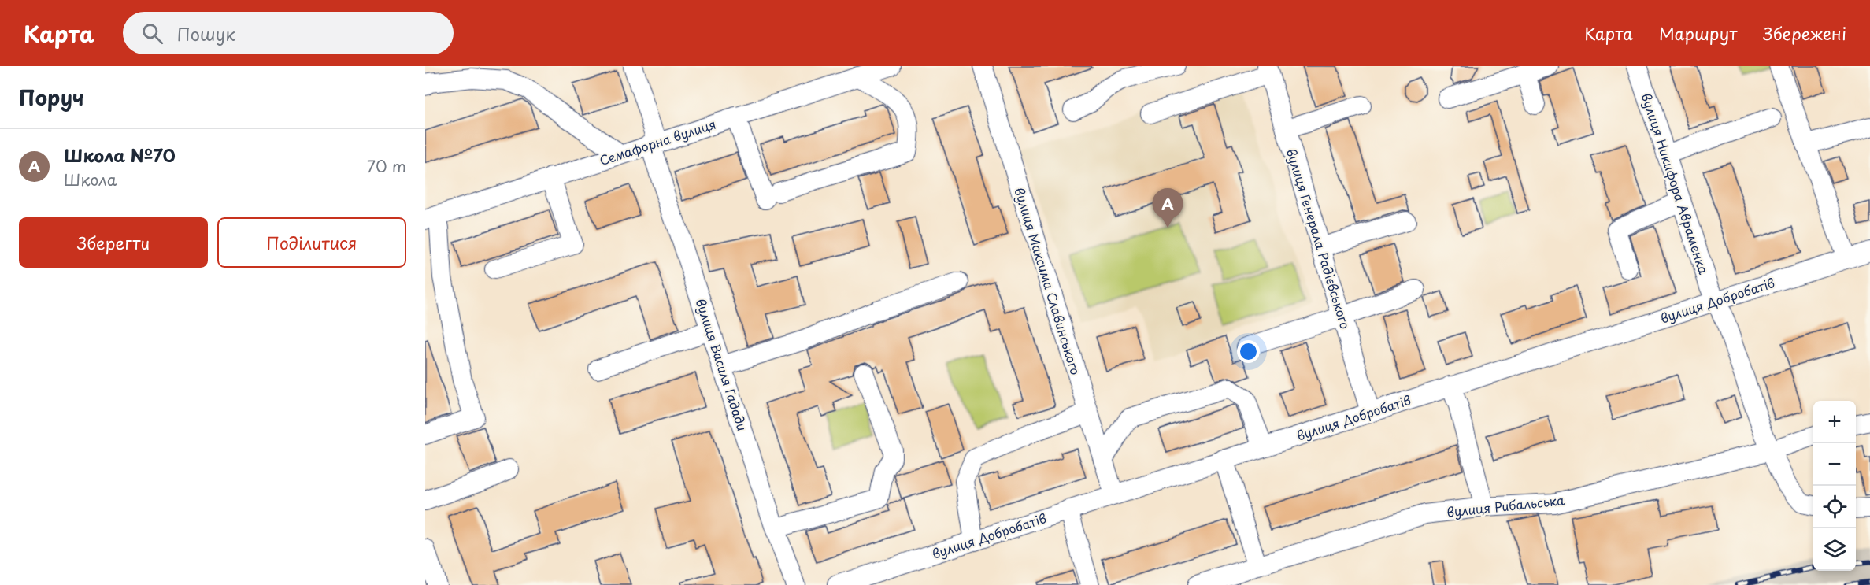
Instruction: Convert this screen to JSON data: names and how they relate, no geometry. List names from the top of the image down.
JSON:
{
  "streets": {
    "street": [
      "Семафорна вулиця",
      "вулиця Никифора Авраменка",
      "вулиця Генерала Радієвського",
      "вулиця Максима Славинського",
      "вулиця Добробатів",
      "вулиця Василя Гадади",
      "вулиця Рибальська"
    ]
  },
  "crossings": [
    ["Семафорна вулиця", "вулиця Василя Гадади"],
    ["вулиця Никифора Авраменка", "вулиця Добробатів"],
    ["вулиця Никифора Авраменка", "вулиця Рибальська"],
    ["вулиця Генерала Радієвського", "вулиця Добробатів"],
    ["вулиця Максима Славинського", "вулиця Добробатів"]
  ],
  "page": {
    "header": "Карта",
    "search": "Пошук",
    "nav": ["Карта", "Маршрут", "Збережені"],
    "heading": "Поруч",
    "list": [
      {
        "mark": "A",
        "name": "Школа №70",
        "note": "Школа",
        "value": "70 m"
      }
    ],
    "pins": "A",
    "buttons": ["Зберегти", "Поділитися"],
    "map_buttons": ["+", "−"]
  }
}
